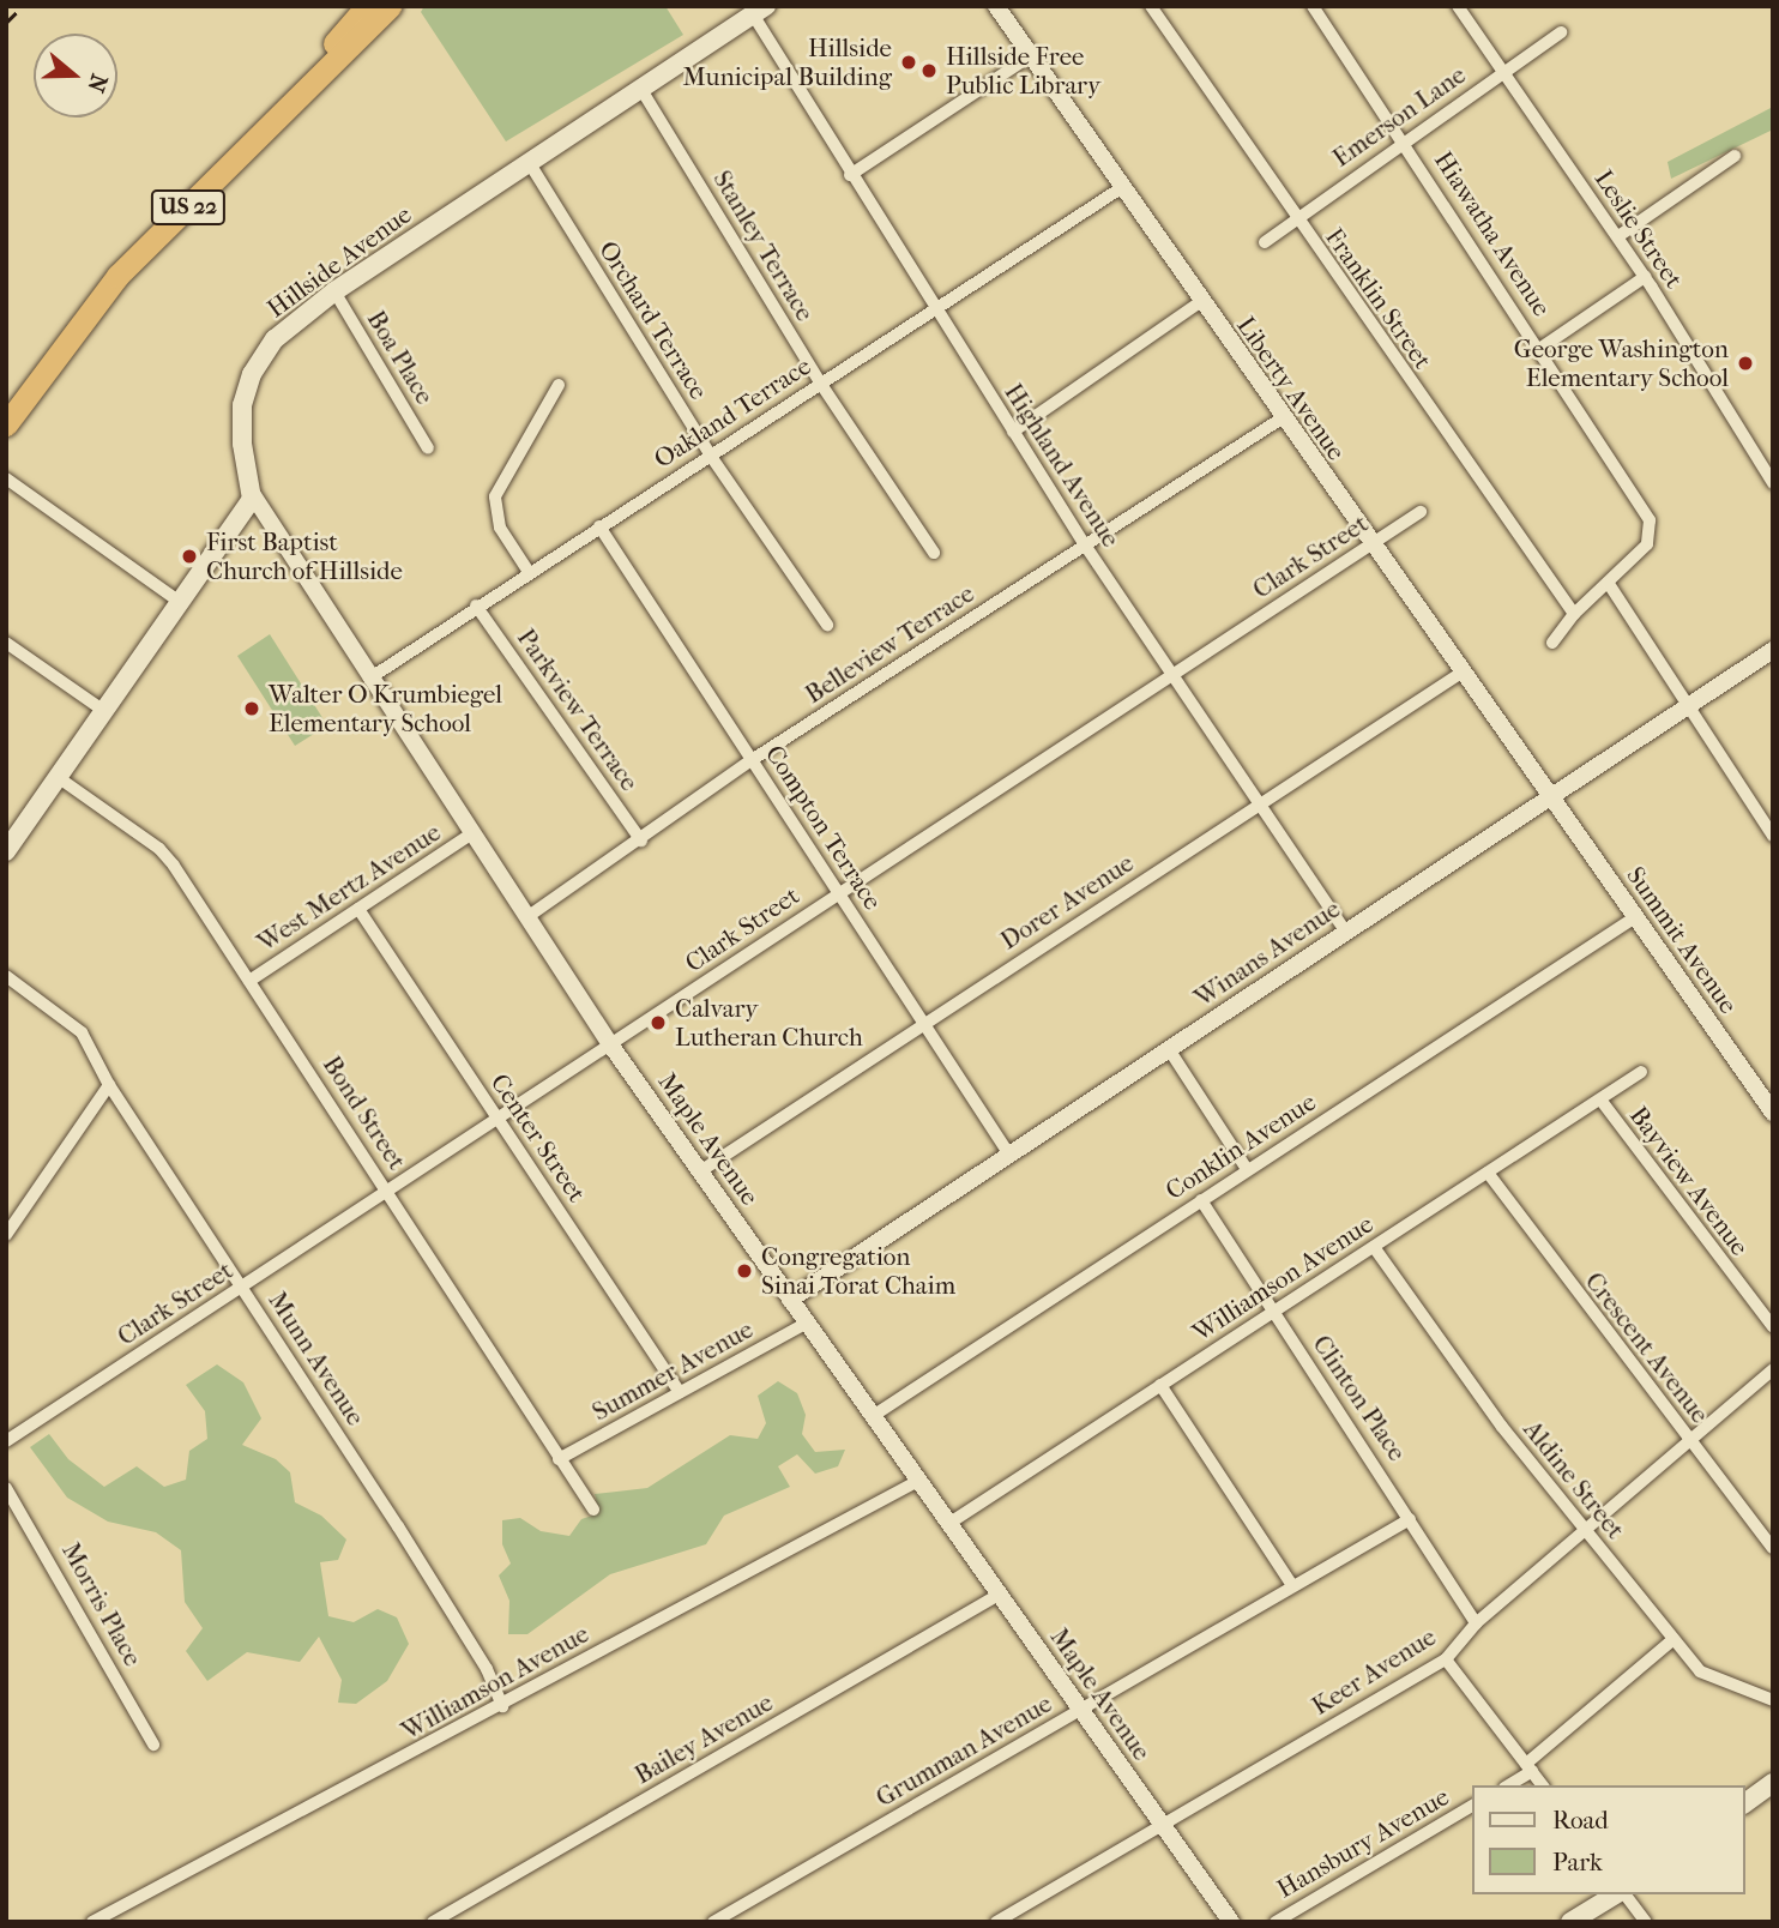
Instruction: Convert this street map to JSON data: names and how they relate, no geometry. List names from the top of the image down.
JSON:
{
  "streets": {
    "highway": ["US 22"],
    "main road": ["Hillside Avenue"],
    "street": [
      "Emerson Lane",
      "Leslie Street",
      "Hiawatha Avenue",
      "Stanley Terrace",
      "Franklin Street",
      "Orchard Terrace",
      "Boa Place",
      "Liberty Avenue",
      "Oakland Terrace",
      "Highland Avenue",
      "Clark Street",
      "Belleview Terrace",
      "Parkview Terrace",
      "Compton Terrace",
      "West Mertz Avenue",
      "Dorer Avenue",
      "Summit Avenue",
      "Winans Avenue",
      "Bond Street",
      "Center Street",
      "Maple Avenue",
      "Conklin Avenue",
      "Bayview Avenue",
      "Williamson Avenue",
      "Crescent Avenue",
      "Munn Avenue",
      "Summer Avenue",
      "Clinton Place",
      "Aldine Street",
      "Morris Place",
      "Keer Avenue",
      "Bailey Avenue",
      "Grumman Avenue",
      "Hansbury Avenue"
    ]
  },
  "crossings": [
    ["Emerson Lane", "Leslie Street"],
    ["Emerson Lane", "Hiawatha Avenue"],
    ["Emerson Lane", "Franklin Street"],
    ["Stanley Terrace", "Hillside Avenue"],
    ["Stanley Terrace", "Oakland Terrace"],
    ["Hillside Avenue", "Orchard Terrace"],
    ["Hillside Avenue", "Boa Place"],
    ["Hillside Avenue", "Highland Avenue"],
    ["Hillside Avenue", "Maple Avenue"],
    ["Orchard Terrace", "Oakland Terrace"],
    ["Liberty Avenue", "Oakland Terrace"],
    ["Liberty Avenue", "Clark Street"],
    ["Liberty Avenue", "Belleview Terrace"],
    ["Liberty Avenue", "Dorer Avenue"],
    ["Liberty Avenue", "Summit Avenue"],
    ["Liberty Avenue", "Winans Avenue"],
    ["Oakland Terrace", "Highland Avenue"],
    ["Oakland Terrace", "Parkview Terrace"],
    ["Oakland Terrace", "Compton Terrace"],
    ["Oakland Terrace", "Maple Avenue"],
    ["Highland Avenue", "Clark Street"],
    ["Highland Avenue", "Belleview Terrace"],
    ["Highland Avenue", "Dorer Avenue"],
    ["Highland Avenue", "Winans Avenue"],
    ["Clark Street", "Compton Terrace"],
    ["Clark Street", "Bond Street"],
    ["Clark Street", "Center Street"],
    ["Clark Street", "Maple Avenue"],
    ["Clark Street", "Munn Avenue"],
    ["Belleview Terrace", "Parkview Terrace"],
    ["Belleview Terrace", "Compton Terrace"],
    ["Belleview Terrace", "Maple Avenue"],
    ["Compton Terrace", "Dorer Avenue"],
    ["Compton Terrace", "Winans Avenue"],
    ["West Mertz Avenue", "Bond Street"],
    ["West Mertz Avenue", "Center Street"],
    ["West Mertz Avenue", "Maple Avenue"],
    ["Dorer Avenue", "Maple Avenue"],
    ["Summit Avenue", "Winans Avenue"],
    ["Summit Avenue", "Conklin Avenue"],
    ["Winans Avenue", "Maple Avenue"],
    ["Bond Street", "Summer Avenue"],
    ["Center Street", "Summer Avenue"],
    ["Maple Avenue", "Conklin Avenue"],
    ["Maple Avenue", "Williamson Avenue"],
    ["Maple Avenue", "Summer Avenue"],
    ["Maple Avenue", "Keer Avenue"],
    ["Maple Avenue", "Bailey Avenue"],
    ["Maple Avenue", "Grumman Avenue"],
    ["Conklin Avenue", "Clinton Place"],
    ["Bayview Avenue", "Williamson Avenue"],
    ["Williamson Avenue", "Crescent Avenue"],
    ["Williamson Avenue", "Munn Avenue"],
    ["Williamson Avenue", "Clinton Place"],
    ["Williamson Avenue", "Aldine Street"],
    ["Crescent Avenue", "Keer Avenue"],
    ["Clinton Place", "Keer Avenue"],
    ["Clinton Place", "Grumman Avenue"],
    ["Aldine Street", "Keer Avenue"]
  ],
  "places": [
    "Hillside Municipal Building",
    "Hillside Free Public Library",
    "George Washington Elementary School",
    "First Baptist Church of Hillside",
    "Walter O Krumbiegel Elementary School",
    "Calvary Lutheran Church",
    "Congregation Sinai Torat Chaim"
  ],
  "legend": ["Road", "Park"],
  "north": "right"
}
